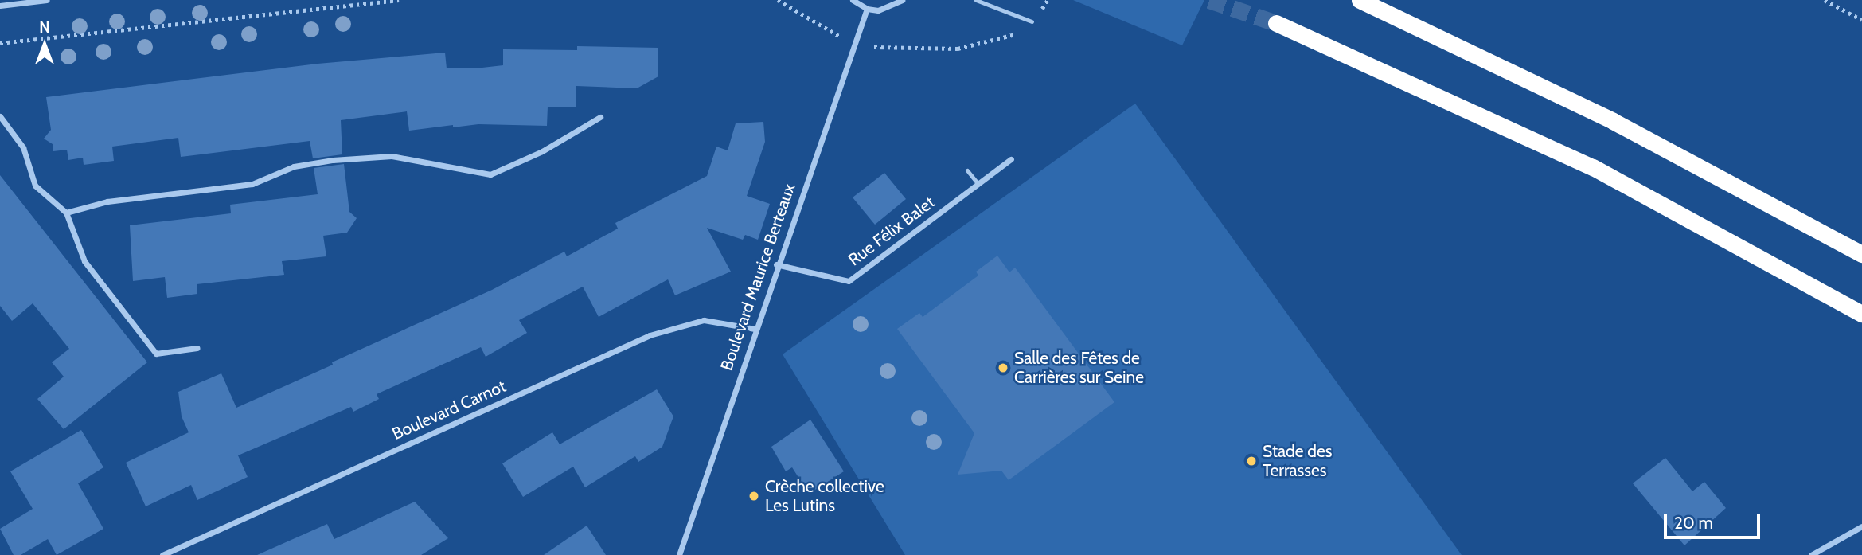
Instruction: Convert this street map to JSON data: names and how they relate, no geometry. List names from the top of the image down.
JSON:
{
  "streets": {
    "street": ["Rue Félix Balet", "Boulevard Maurice Berteaux", "Boulevard Carnot"]
  },
  "crossings": [
    ["Rue Félix Balet", "Boulevard Maurice Berteaux"],
    ["Boulevard Maurice Berteaux", "Boulevard Carnot"]
  ],
  "places": ["Salle des Fêtes de Carrières sur Seine", "Stade des Terrasses", "Crèche collective Les Lutins"],
  "scale_bar": "20 m",
  "north": "top"
}
